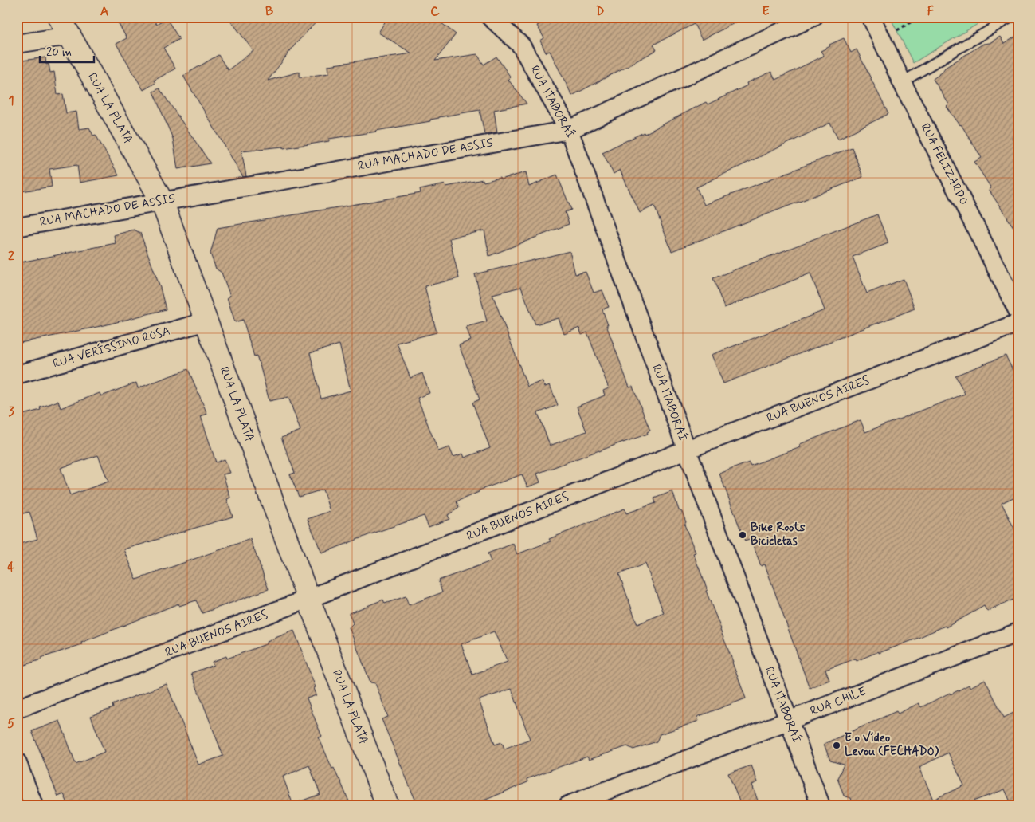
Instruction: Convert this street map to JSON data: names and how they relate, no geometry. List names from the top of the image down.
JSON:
{
  "streets": {
    "street": [
      "RUA ITABORAÍ",
      "RUA LA PLATA",
      "RUA MACHADO DE ASSIS",
      "RUA FELIZARDO",
      "RUA VERÍSSIMO ROSA",
      "RUA BUENOS AIRES",
      "RUA CHILE"
    ]
  },
  "crossings": [
    ["RUA ITABORAÍ", "RUA MACHADO DE ASSIS"],
    ["RUA ITABORAÍ", "RUA BUENOS AIRES"],
    ["RUA ITABORAÍ", "RUA CHILE"],
    ["RUA LA PLATA", "RUA MACHADO DE ASSIS"],
    ["RUA LA PLATA", "RUA VERÍSSIMO ROSA"],
    ["RUA LA PLATA", "RUA BUENOS AIRES"]
  ],
  "places": ["Bike Roots Bicicletas", "E o Vídeo Levou (FECHADO)"],
  "scale_bar": "20 m",
  "grid": {
    "columns": [
      "A",
      "B",
      "C",
      "D",
      "E",
      "F"
    ],
    "rows": [
      "1",
      "2",
      "3",
      "4",
      "5"
    ]
  }
}
